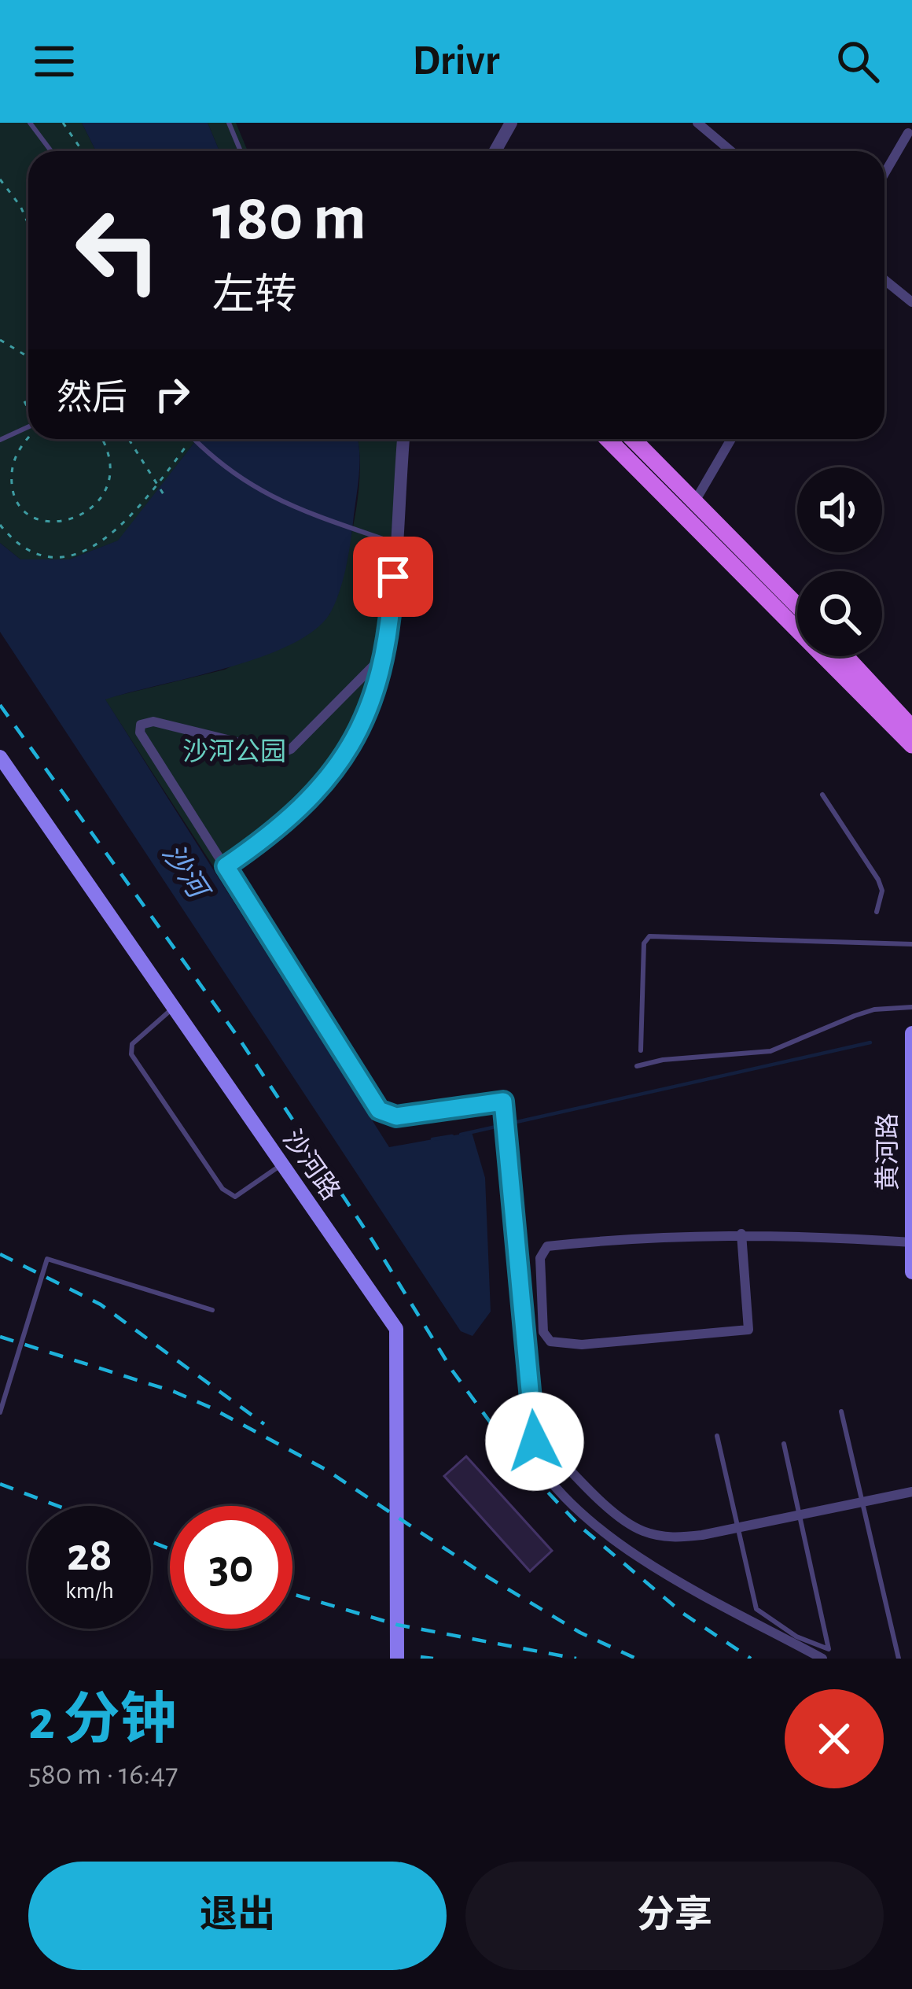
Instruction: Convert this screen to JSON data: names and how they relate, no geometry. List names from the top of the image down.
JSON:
{
  "streets": {
    "main road": ["黄河路", "沙河路"]
  },
  "water": ["沙河"],
  "parks": ["沙河公园"],
  "page": {
    "header": "Drivr",
    "turn": ["180 m", "左转"],
    "then": "然后",
    "speed": "28 km/h",
    "limit": "30",
    "heading": ["2 分钟", "580 m · 16:47"],
    "buttons": ["退出", "分享"]
  }
}
